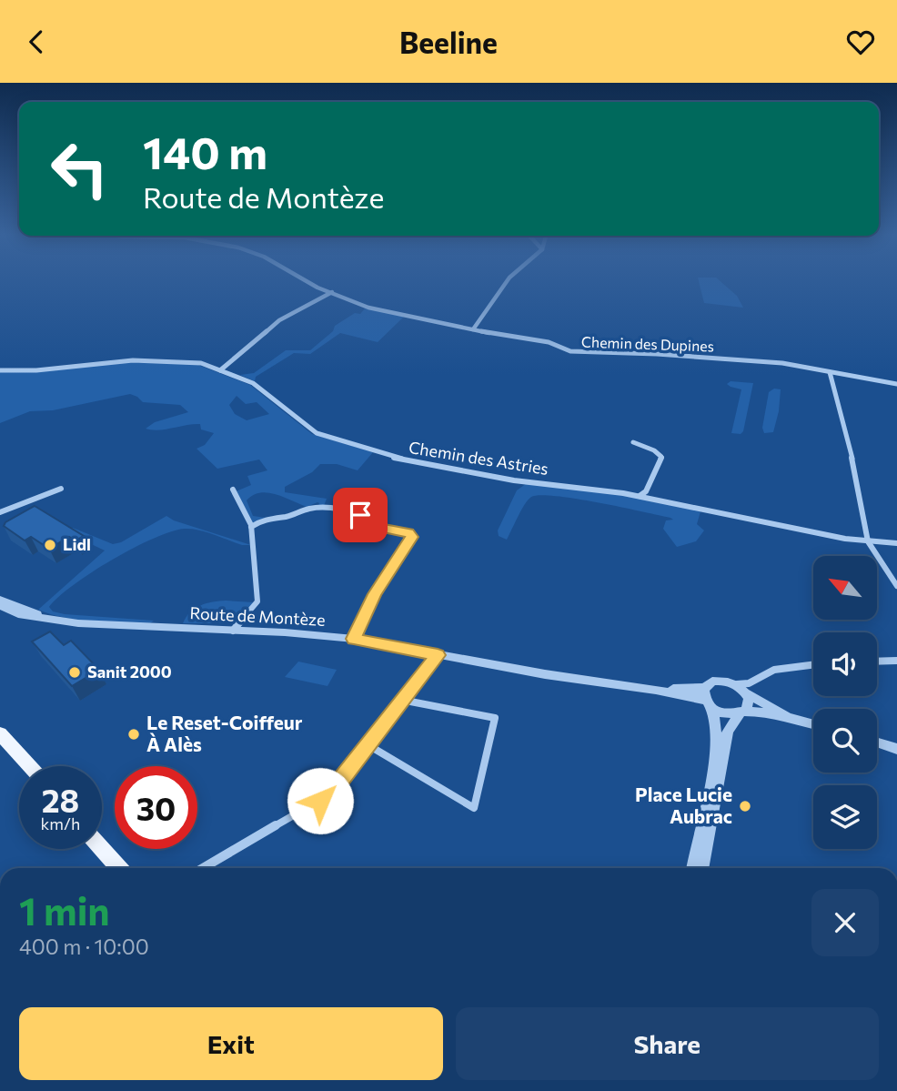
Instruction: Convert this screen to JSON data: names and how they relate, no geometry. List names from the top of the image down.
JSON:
{
  "streets": {
    "street": ["Chemin des Dupines", "Chemin des Astries", "Route de Montèze"]
  },
  "places": [
    "Lidl",
    "Sanit 2000",
    "Le Reset-Coiffeur À Alès",
    "Place Lucie Aubrac"
  ],
  "north": "top left",
  "page": {
    "header": "Beeline",
    "turn": ["140 m", "Route de Montèze"],
    "speed": "28 km/h",
    "limit": "30",
    "heading": ["1 min", "400 m · 10:00"],
    "buttons": ["Exit", "Share"]
  }
}
